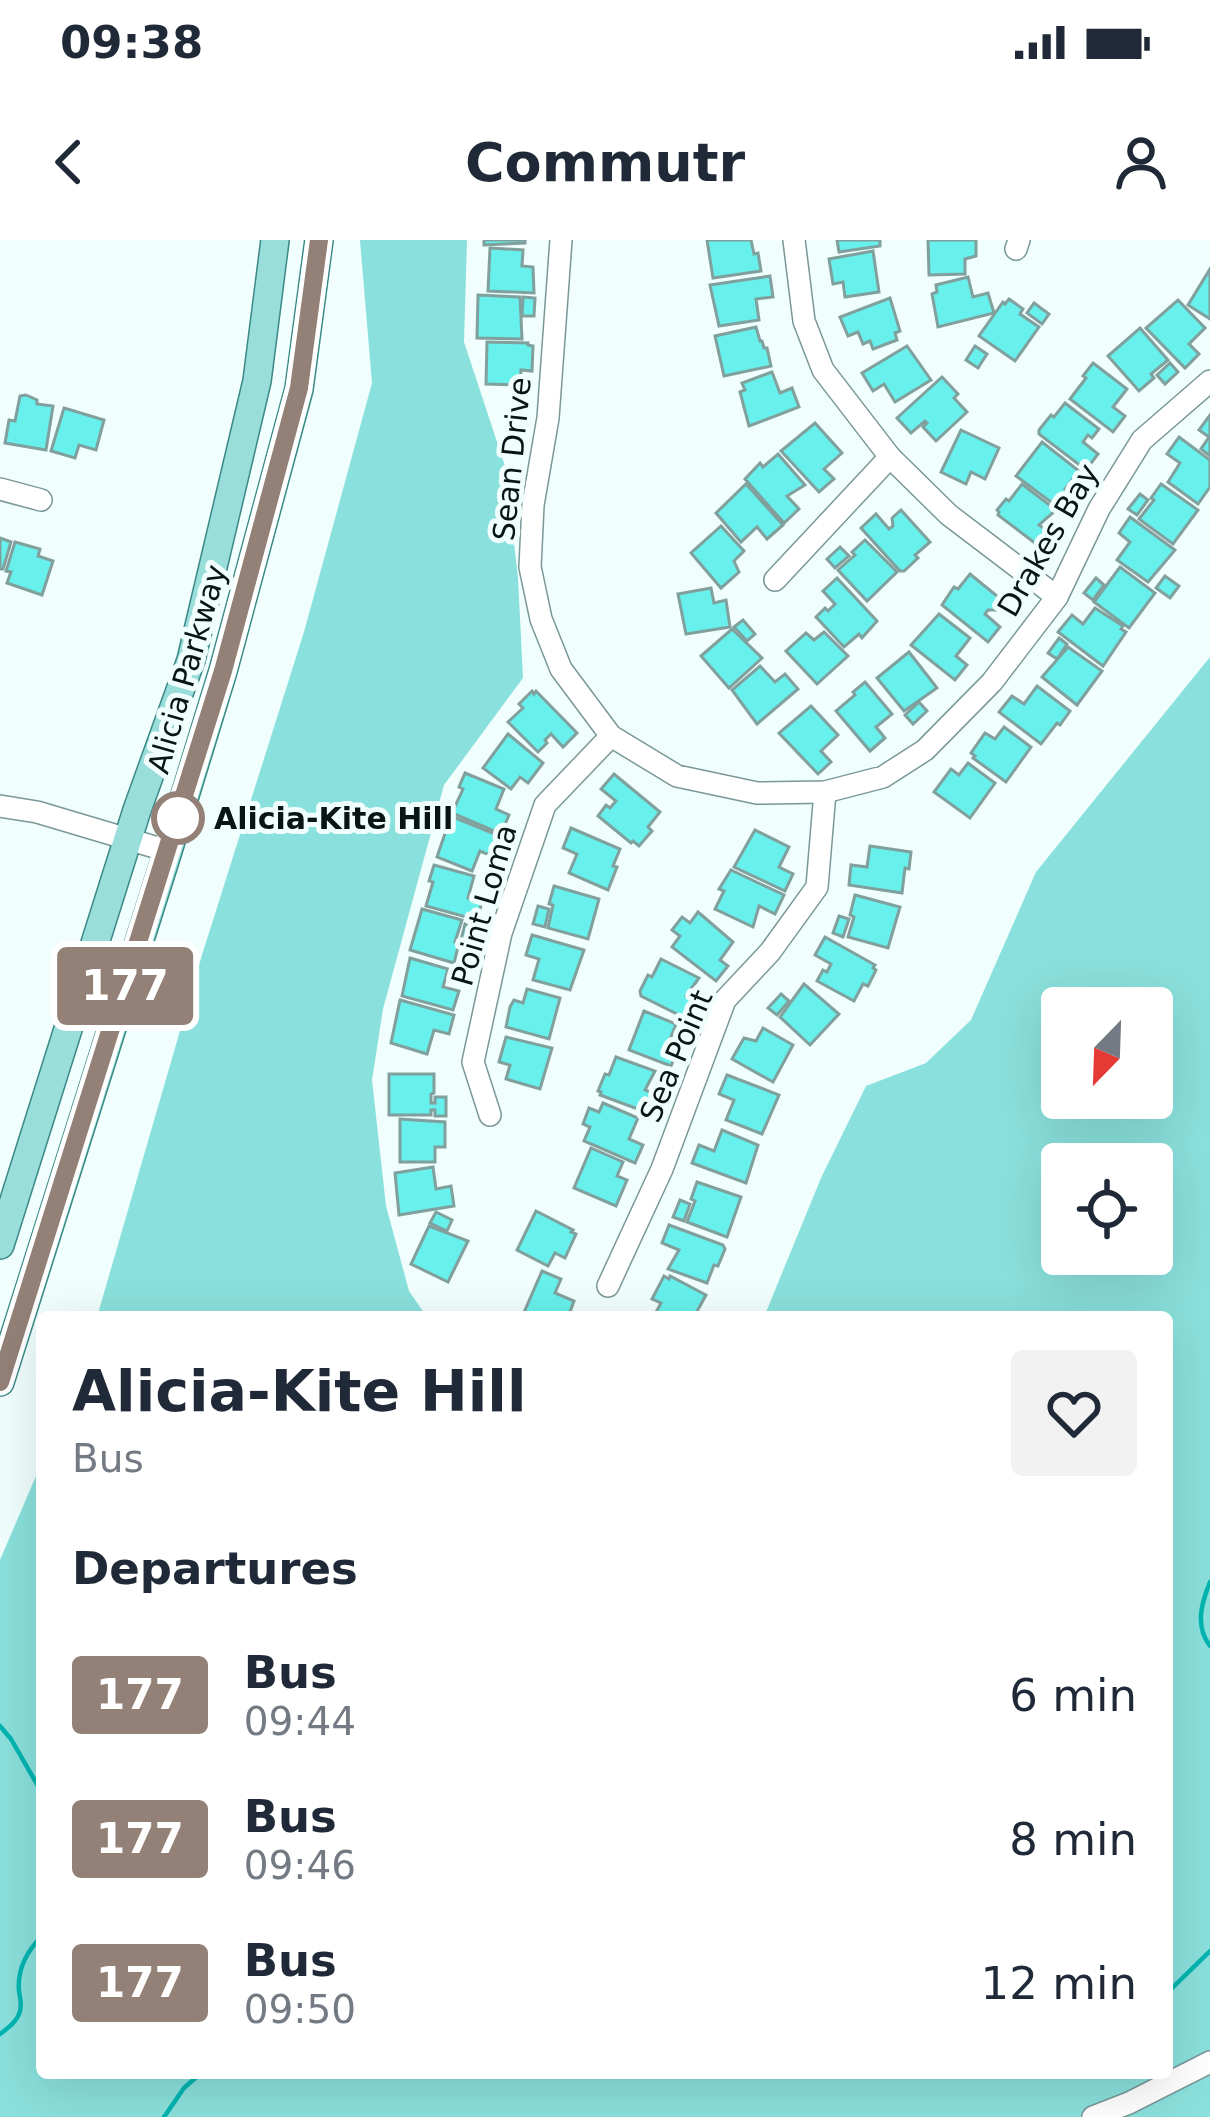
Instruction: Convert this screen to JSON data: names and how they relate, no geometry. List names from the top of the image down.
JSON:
{
  "streets": {
    "main road": ["Alicia Parkway"],
    "street": [
      "Sean Drive",
      "Drakes Bay",
      "Point Loma",
      "Sea Point"
    ]
  },
  "crossings": [
    ["Sean Drive", "Drakes Bay"],
    ["Sean Drive", "Point Loma"],
    ["Drakes Bay", "Point Loma"],
    ["Drakes Bay", "Sea Point"]
  ],
  "places": ["Alicia-Kite Hill"],
  "lines": ["bus line 177"],
  "north": "bottom left",
  "page": {
    "status": "09:38",
    "header": "Commutr",
    "on_map": "177",
    "heading": [
      ["Alicia-Kite Hill", "Bus"],
      "Departures"
    ],
    "list": [
      {
        "mark": "177",
        "name": "Bus",
        "note": "09:44",
        "value": "6 min"
      },
      {
        "mark": "177",
        "name": "Bus",
        "note": "09:46",
        "value": "8 min"
      },
      {
        "mark": "177",
        "name": "Bus",
        "note": "09:50",
        "value": "12 min"
      }
    ]
  }
}
